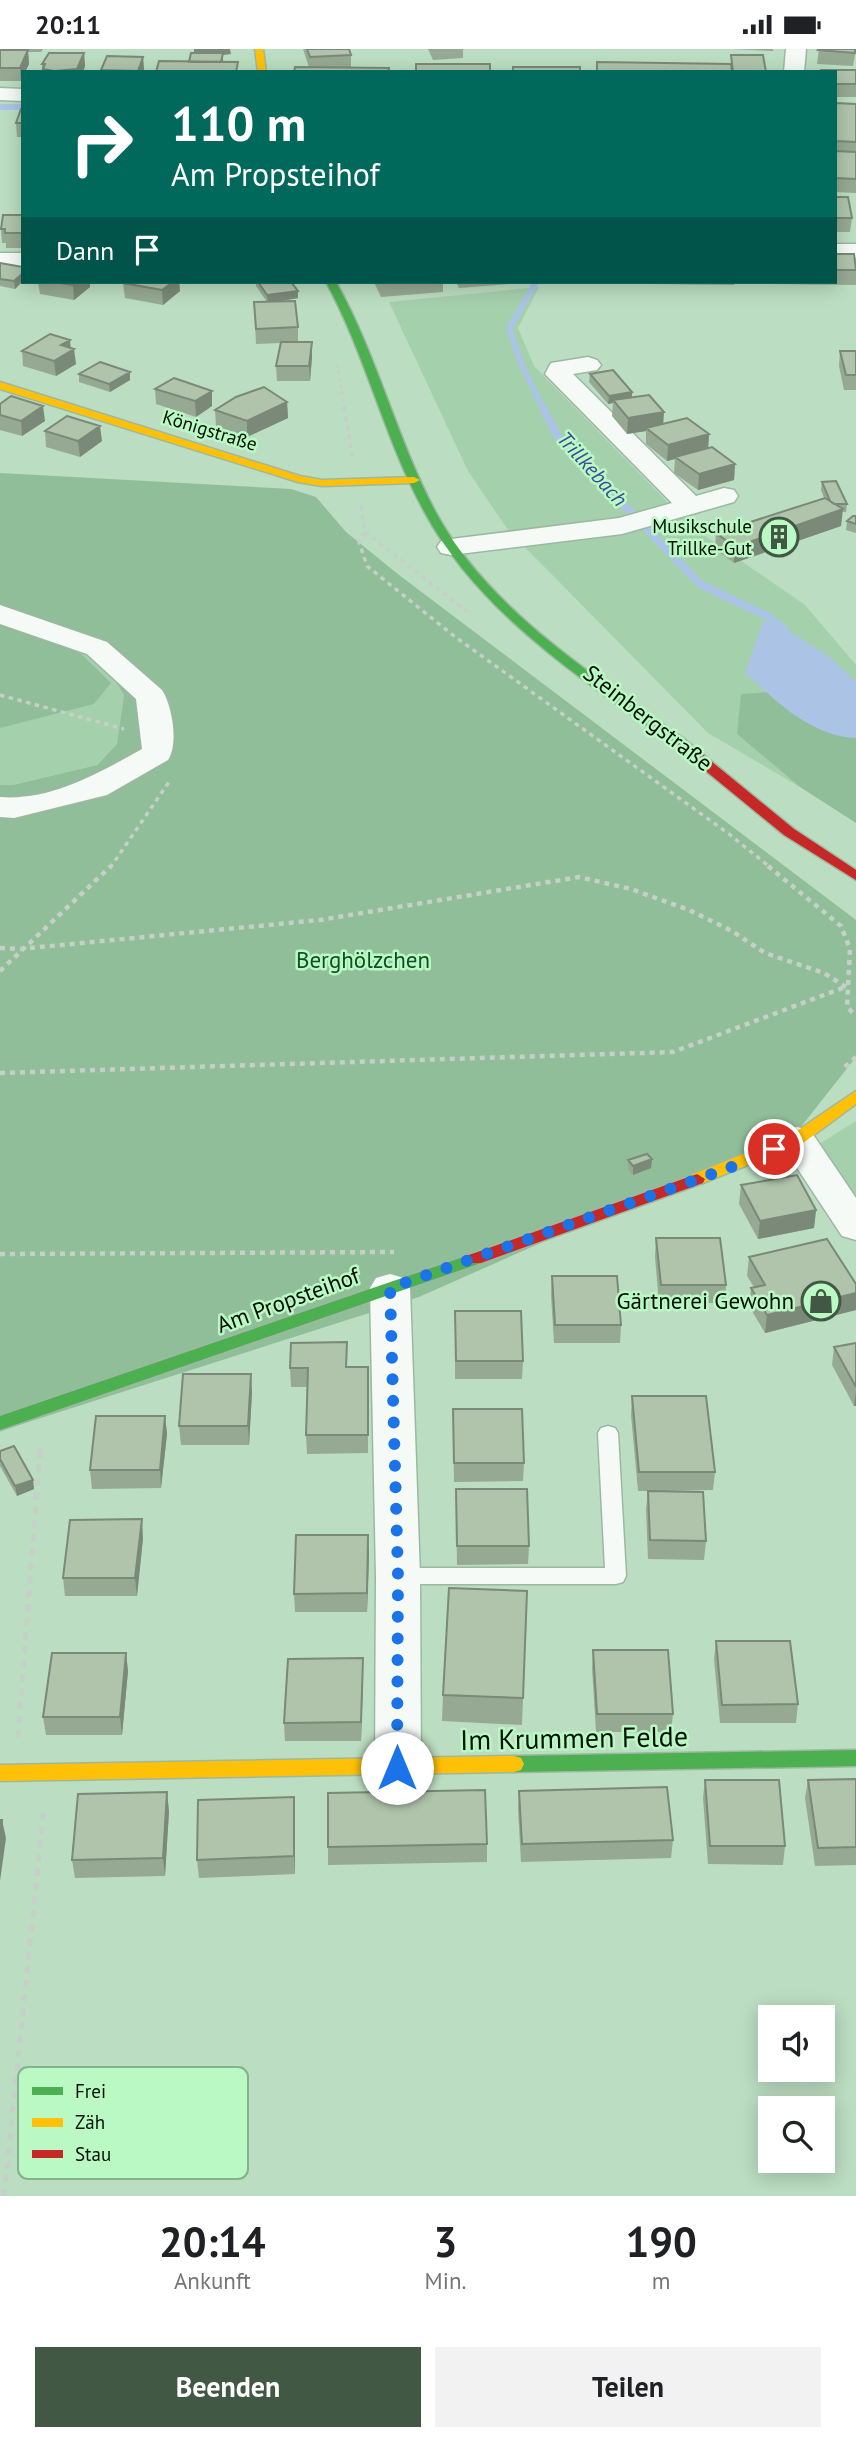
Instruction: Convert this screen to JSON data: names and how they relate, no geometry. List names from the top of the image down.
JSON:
{
  "streets": {
    "street": [
      "Königstraße",
      "Steinbergstraße",
      "Am Propsteihof",
      "Im Krummen Felde"
    ]
  },
  "crossings": [
    ["Königstraße", "Steinbergstraße"]
  ],
  "water": ["Trillkebach"],
  "parks": ["Berghölzchen"],
  "places": {
    "building": ["Musikschule Trillke-Gut"],
    "shop": ["Gärtnerei Gewohn"]
  },
  "legend": ["Frei", "Zäh", "Stau"],
  "page": {
    "status": "20:11",
    "turn": ["110 m", "Am Propsteihof"],
    "then": "Dann",
    "eta": [
      "20:14",
      "Ankunft",
      "3",
      "Min.",
      "190",
      "m"
    ],
    "buttons": ["Beenden", "Teilen"]
  }
}
